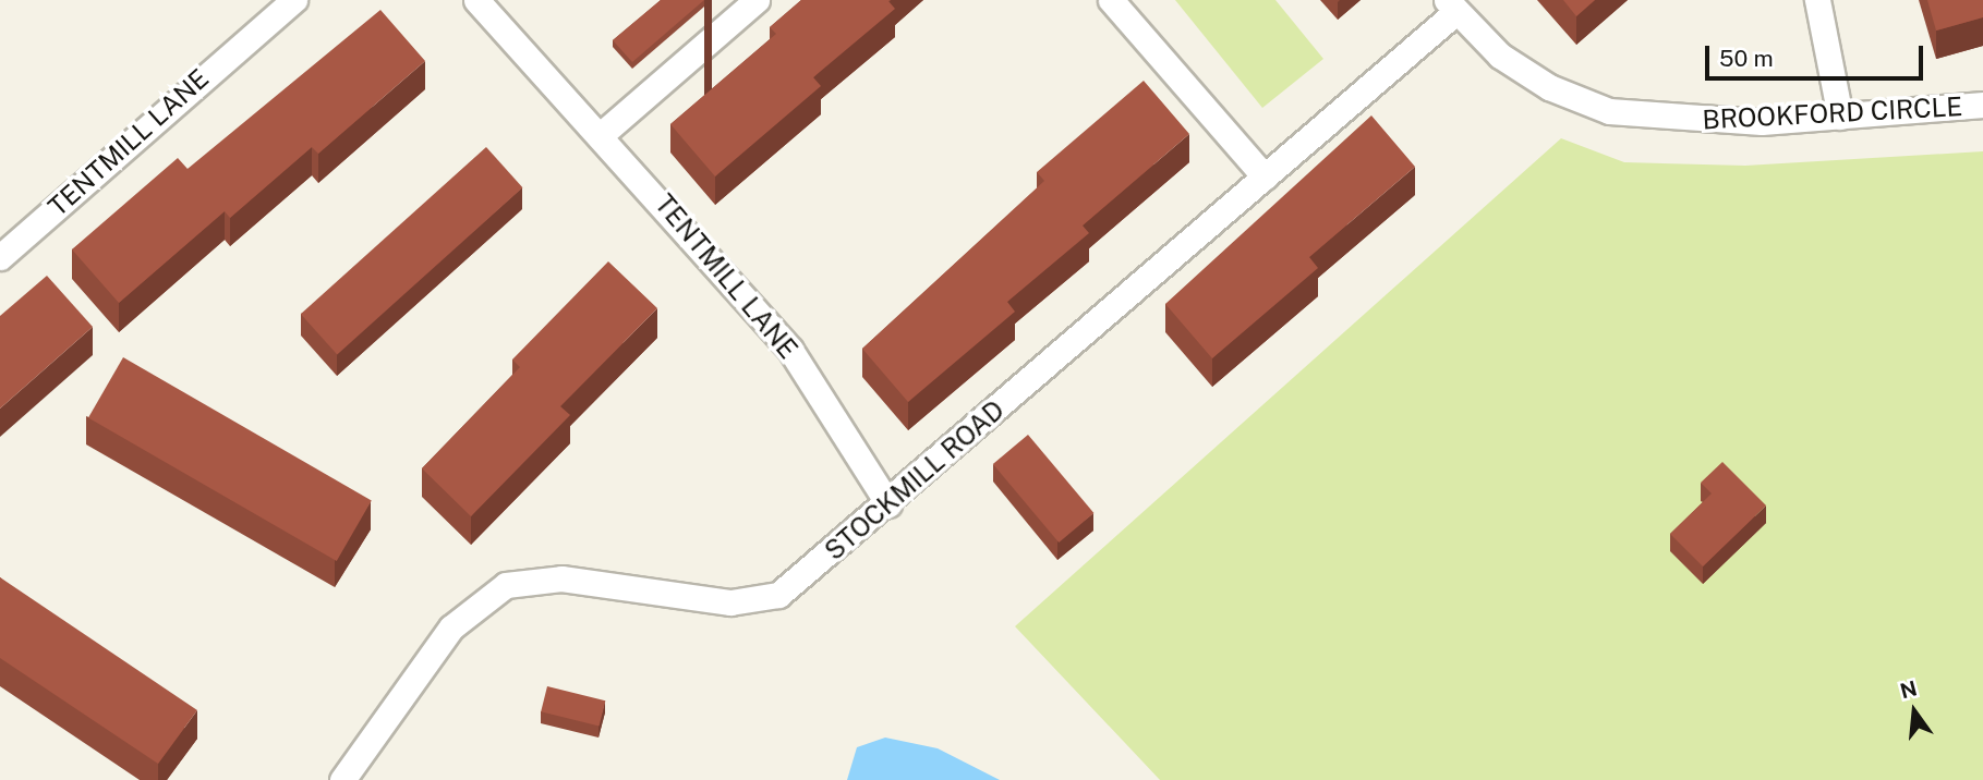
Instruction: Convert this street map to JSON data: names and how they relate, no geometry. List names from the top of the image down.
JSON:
{
  "streets": {
    "street": ["BROOKFORD CIRCLE", "TENTMILL LANE", "STOCKMILL ROAD"]
  },
  "crossings": [
    ["BROOKFORD CIRCLE", "STOCKMILL ROAD"],
    ["TENTMILL LANE", "STOCKMILL ROAD"]
  ],
  "scale_bar": "50 m",
  "north": "top"
}
